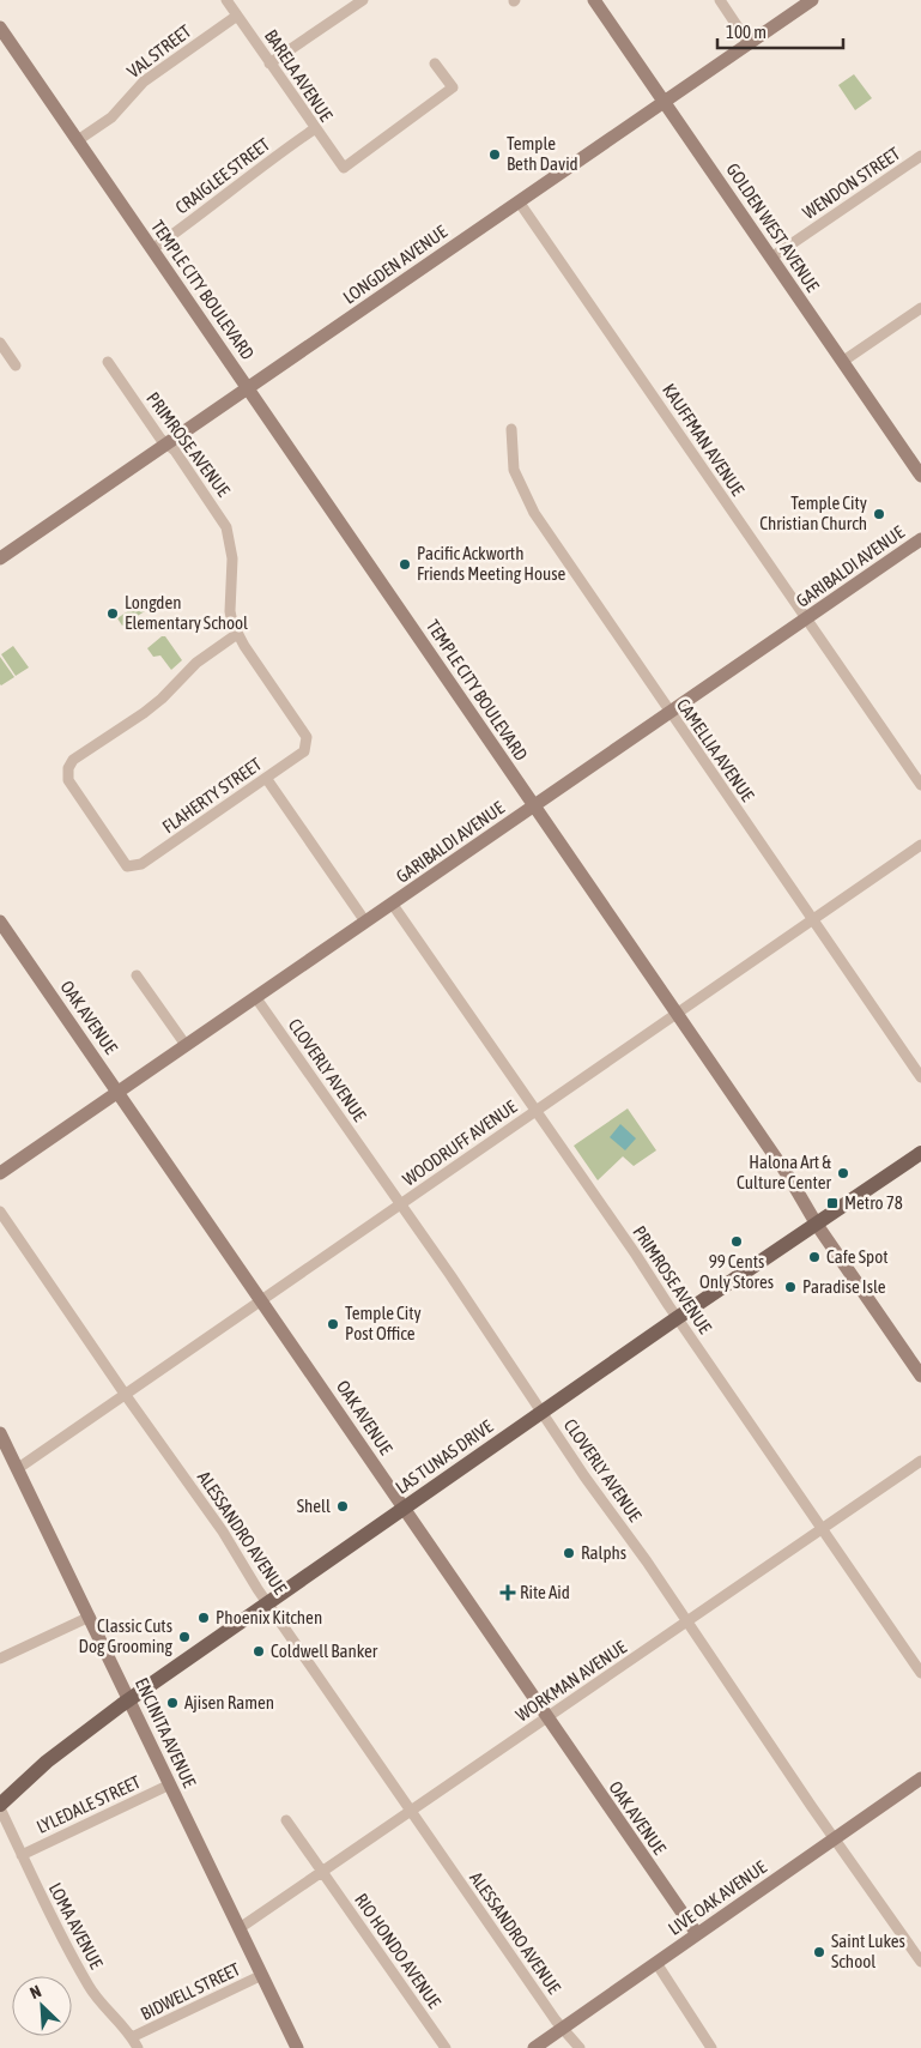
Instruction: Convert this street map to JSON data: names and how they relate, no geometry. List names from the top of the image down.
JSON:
{
  "streets": {
    "main road": ["LAS TUNAS DRIVE"],
    "street": [
      "VAL STREET",
      "BARELA AVENUE",
      "CRAIGLEE STREET",
      "WENDON STREET",
      "GOLDEN WEST AVENUE",
      "LONGDEN AVENUE",
      "TEMPLE CITY BOULEVARD",
      "KAUFFMAN AVENUE",
      "PRIMROSE AVENUE",
      "GARIBALDI AVENUE",
      "CAMELLIA AVENUE",
      "FLAHERTY STREET",
      "OAK AVENUE",
      "CLOVERLY AVENUE",
      "WOODRUFF AVENUE",
      "ALESSANDRO AVENUE",
      "WORKMAN AVENUE",
      "ENCINITA AVENUE",
      "LYLEDALE STREET",
      "LIVE OAK AVENUE",
      "LOMA AVENUE",
      "RIO HONDO AVENUE",
      "BIDWELL STREET"
    ]
  },
  "crossings": [
    ["VAL STREET", "BARELA AVENUE"],
    ["VAL STREET", "TEMPLE CITY BOULEVARD"],
    ["BARELA AVENUE", "CRAIGLEE STREET"],
    ["CRAIGLEE STREET", "TEMPLE CITY BOULEVARD"],
    ["WENDON STREET", "GOLDEN WEST AVENUE"],
    ["GOLDEN WEST AVENUE", "LONGDEN AVENUE"],
    ["LONGDEN AVENUE", "TEMPLE CITY BOULEVARD"],
    ["LONGDEN AVENUE", "KAUFFMAN AVENUE"],
    ["LONGDEN AVENUE", "PRIMROSE AVENUE"],
    ["TEMPLE CITY BOULEVARD", "GARIBALDI AVENUE"],
    ["TEMPLE CITY BOULEVARD", "WOODRUFF AVENUE"],
    ["TEMPLE CITY BOULEVARD", "LAS TUNAS DRIVE"],
    ["KAUFFMAN AVENUE", "GARIBALDI AVENUE"],
    ["PRIMROSE AVENUE", "GARIBALDI AVENUE"],
    ["PRIMROSE AVENUE", "FLAHERTY STREET"],
    ["PRIMROSE AVENUE", "WOODRUFF AVENUE"],
    ["PRIMROSE AVENUE", "LAS TUNAS DRIVE"],
    ["PRIMROSE AVENUE", "WORKMAN AVENUE"],
    ["GARIBALDI AVENUE", "CAMELLIA AVENUE"],
    ["GARIBALDI AVENUE", "OAK AVENUE"],
    ["GARIBALDI AVENUE", "CLOVERLY AVENUE"],
    ["CAMELLIA AVENUE", "WOODRUFF AVENUE"],
    ["OAK AVENUE", "WOODRUFF AVENUE"],
    ["OAK AVENUE", "LAS TUNAS DRIVE"],
    ["OAK AVENUE", "WORKMAN AVENUE"],
    ["OAK AVENUE", "LIVE OAK AVENUE"],
    ["CLOVERLY AVENUE", "WOODRUFF AVENUE"],
    ["CLOVERLY AVENUE", "LAS TUNAS DRIVE"],
    ["CLOVERLY AVENUE", "WORKMAN AVENUE"],
    ["CLOVERLY AVENUE", "LIVE OAK AVENUE"],
    ["WOODRUFF AVENUE", "ALESSANDRO AVENUE"],
    ["WOODRUFF AVENUE", "ENCINITA AVENUE"],
    ["LAS TUNAS DRIVE", "ALESSANDRO AVENUE"],
    ["LAS TUNAS DRIVE", "ENCINITA AVENUE"],
    ["LAS TUNAS DRIVE", "LOMA AVENUE"],
    ["ALESSANDRO AVENUE", "WORKMAN AVENUE"],
    ["ALESSANDRO AVENUE", "LIVE OAK AVENUE"],
    ["WORKMAN AVENUE", "ENCINITA AVENUE"],
    ["WORKMAN AVENUE", "RIO HONDO AVENUE"],
    ["ENCINITA AVENUE", "LYLEDALE STREET"],
    ["ENCINITA AVENUE", "BIDWELL STREET"],
    ["LYLEDALE STREET", "LOMA AVENUE"],
    ["LOMA AVENUE", "BIDWELL STREET"]
  ],
  "places": {
    "other": [
      "Temple Beth David",
      "Temple City Christian Church",
      "Pacific Ackworth Friends Meeting House",
      "Longden Elementary School",
      "Halona Art & Culture Center",
      "99 Cents Only Stores",
      "Cafe Spot",
      "Paradise Isle",
      "Temple City Post Office",
      "Shell",
      "Ralphs",
      "Phoenix Kitchen",
      "Classic Cuts Dog Grooming",
      "Coldwell Banker",
      "Ajisen Ramen",
      "Saint Lukes School"
    ],
    "transit": ["Metro 78"],
    "health": ["Rite Aid"]
  },
  "scale_bar": "100 m",
  "north": "top left"
}
